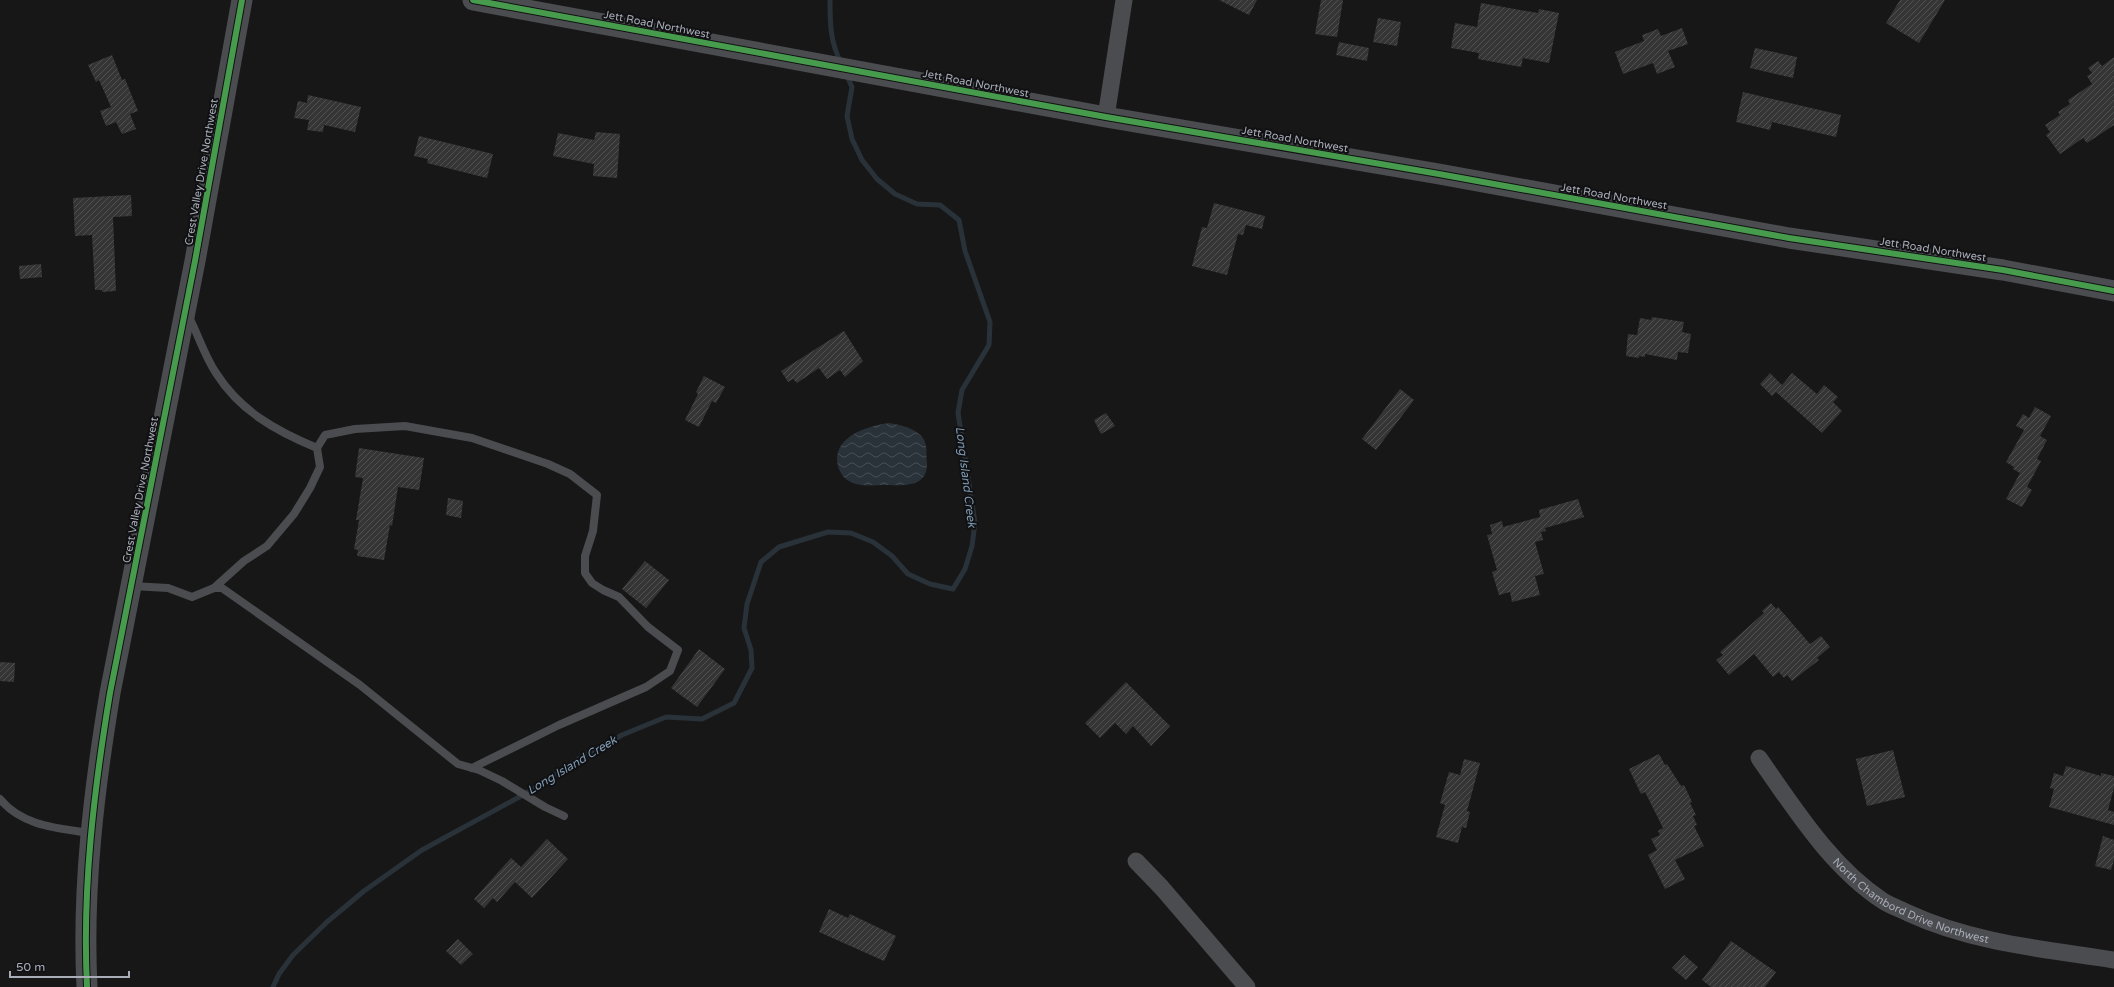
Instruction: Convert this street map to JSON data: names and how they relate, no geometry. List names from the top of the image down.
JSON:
{
  "streets": {
    "street": ["Jett Road Northwest", "Crest Valley Drive Northwest", "North Chambord Drive Northwest"]
  },
  "water": ["Long Island Creek"],
  "scale_bar": "50 m"
}
